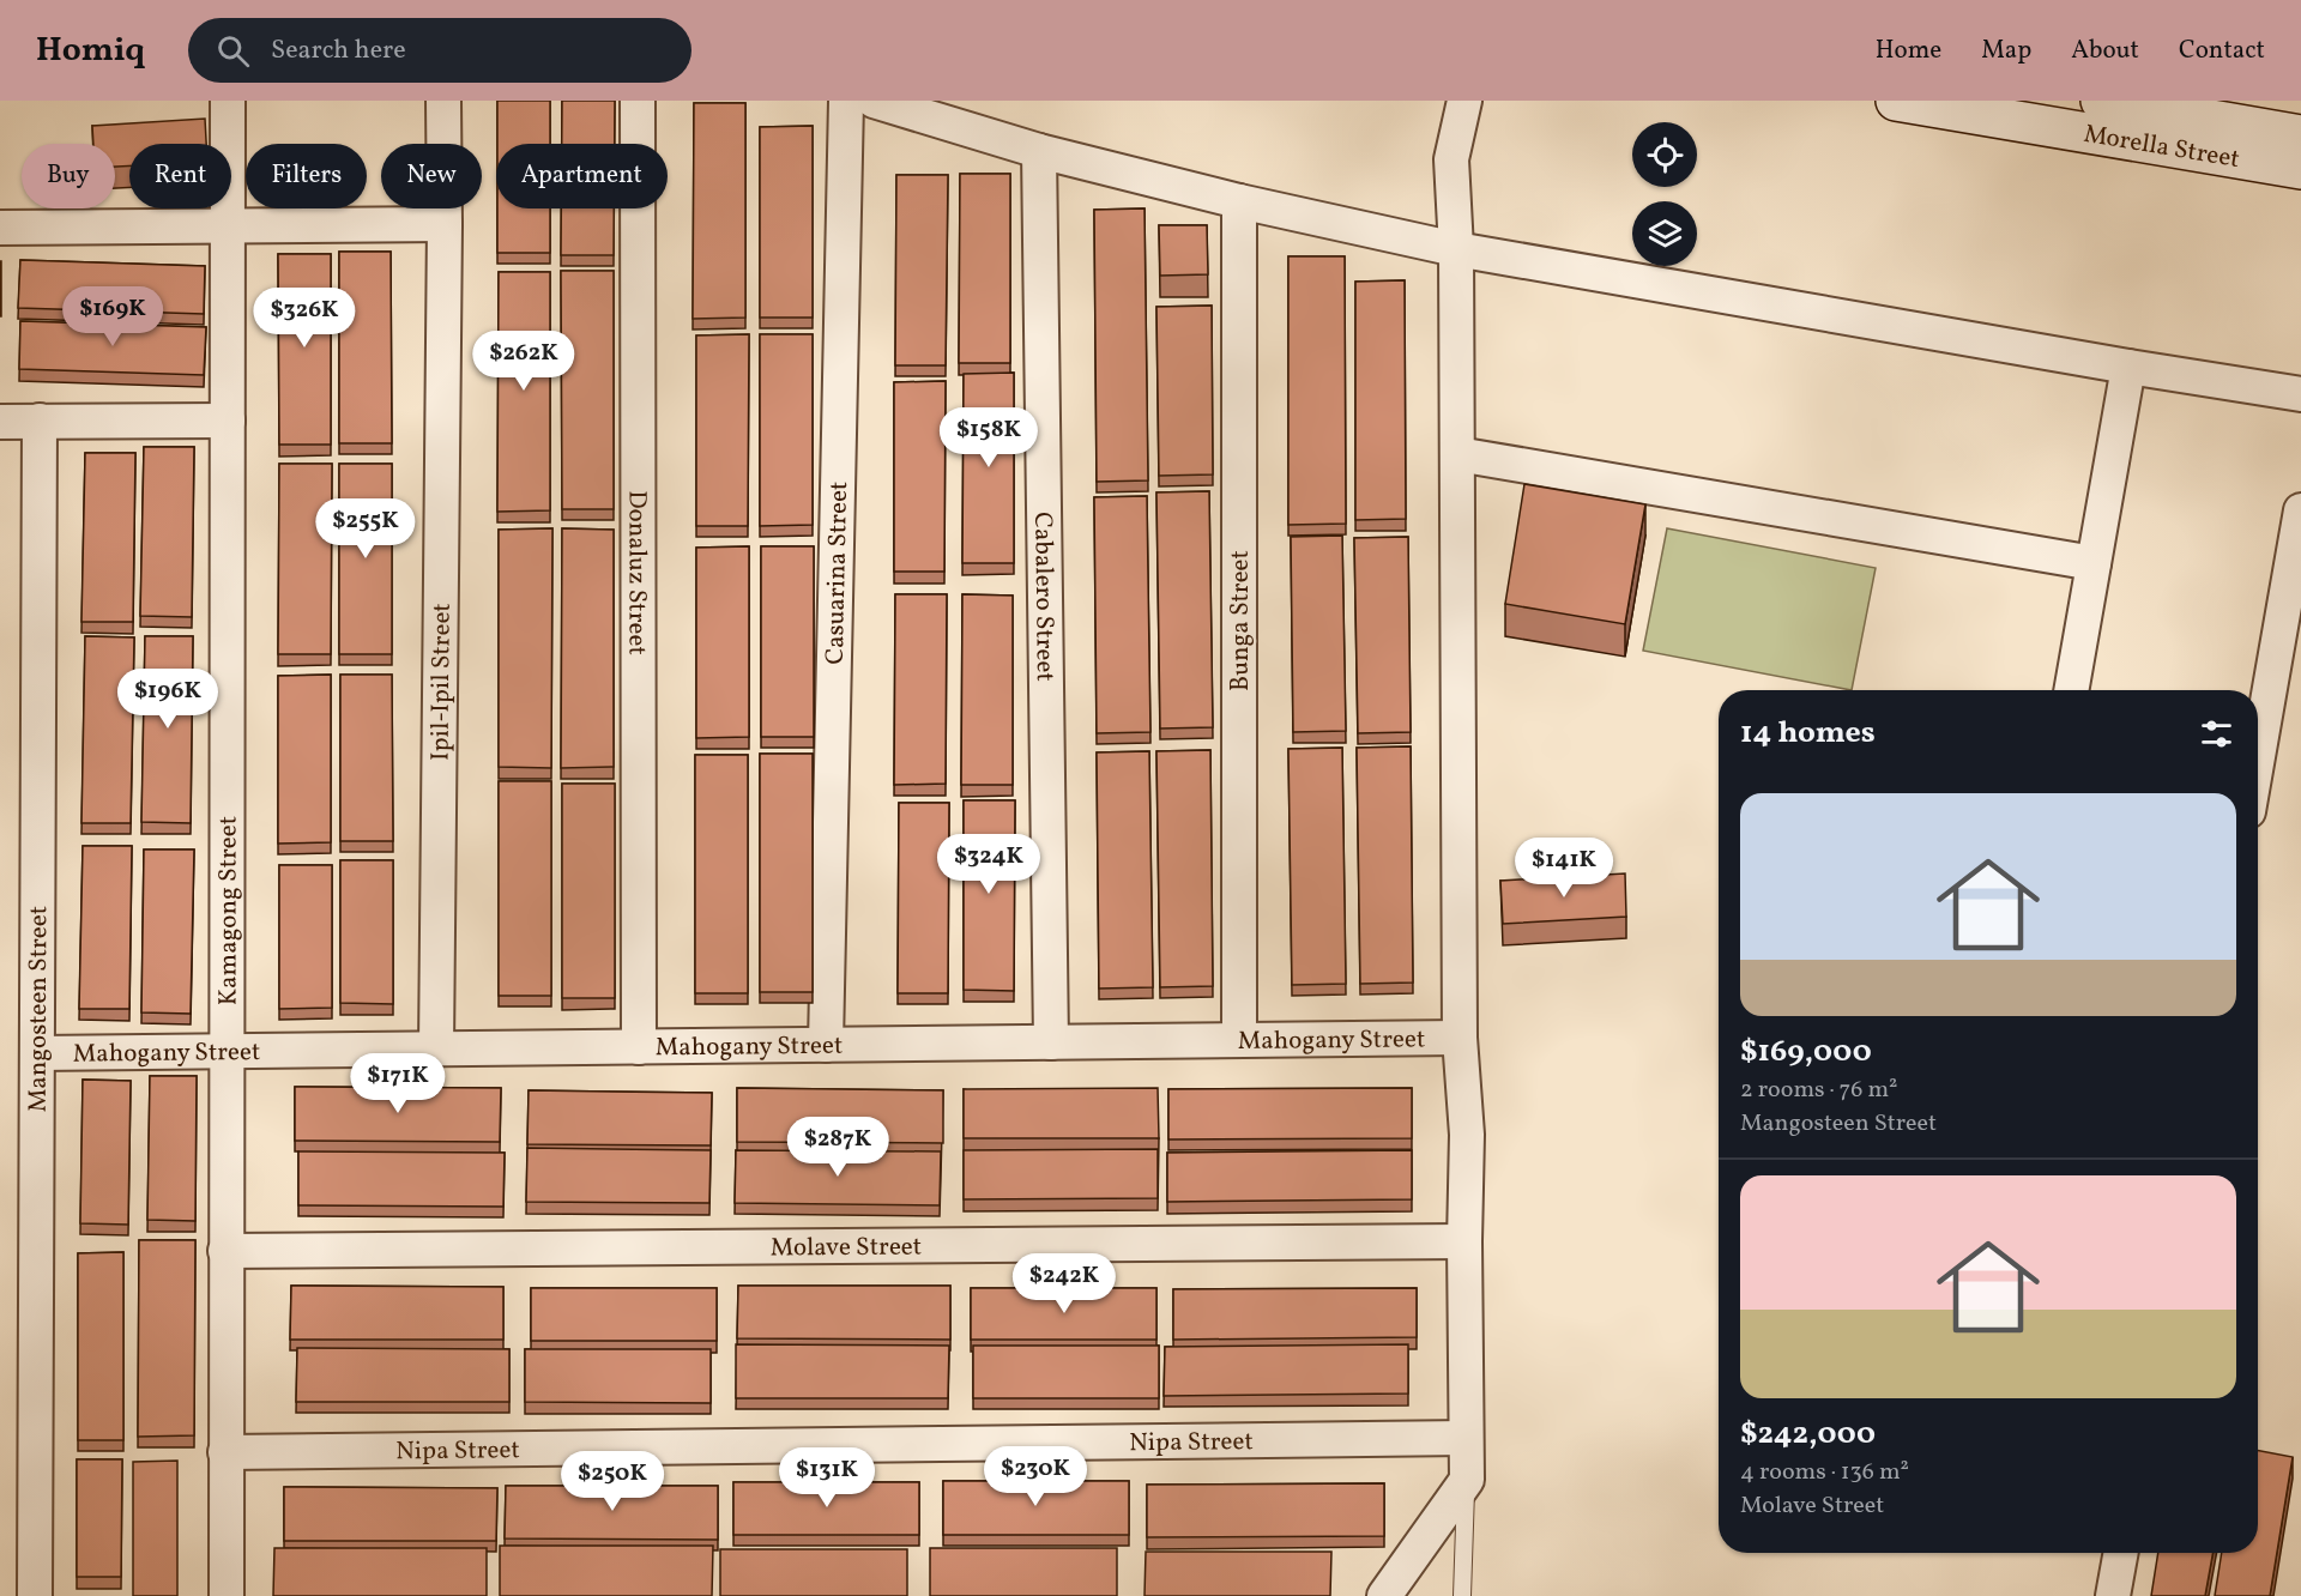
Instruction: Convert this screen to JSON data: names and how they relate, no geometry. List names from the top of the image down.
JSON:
{
  "streets": {
    "street": [
      "Morella Street",
      "Casuarina Street",
      "Donaluz Street",
      "Cabalero Street",
      "Bunga Street",
      "Ipil-Ipil Street",
      "Kamagong Street",
      "Mangosteen Street",
      "Mahogany Street",
      "Molave Street",
      "Nipa Street"
    ]
  },
  "crossings": [
    ["Casuarina Street", "Mahogany Street"],
    ["Donaluz Street", "Mahogany Street"],
    ["Cabalero Street", "Mahogany Street"],
    ["Bunga Street", "Mahogany Street"],
    ["Ipil-Ipil Street", "Mahogany Street"],
    ["Kamagong Street", "Mahogany Street"],
    ["Kamagong Street", "Molave Street"],
    ["Kamagong Street", "Nipa Street"],
    ["Mangosteen Street", "Mahogany Street"]
  ],
  "page": {
    "header": "Homiq",
    "search": "Search here",
    "nav": [
      "Home",
      "Map",
      "About",
      "Contact"
    ],
    "chip": [
      "Buy",
      "Rent",
      "Filters",
      "New",
      "Apartment"
    ],
    "price": [
      "$169K",
      "$326K",
      "$262K",
      "$158K",
      "$255K",
      "$196K",
      "$324K",
      "$141K",
      "$171K",
      "$287K",
      "$242K",
      "$230K",
      "$131K",
      "$250K"
    ],
    "heading": "14 homes",
    "list": [
      {
        "name": "$169,000",
        "note": "2 rooms · 76 m² · Mangosteen Street"
      },
      {
        "name": "$242,000",
        "note": "4 rooms · 136 m² · Molave Street"
      }
    ]
  }
}
